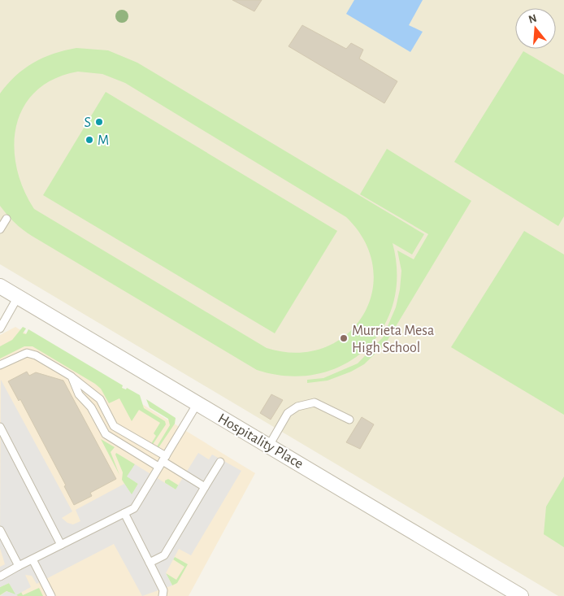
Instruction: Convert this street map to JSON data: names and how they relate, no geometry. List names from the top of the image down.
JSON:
{
  "streets": {
    "street": ["Hospitality Place"]
  },
  "places": ["S", "M", "Murrieta Mesa High School"],
  "north": "top"
}
